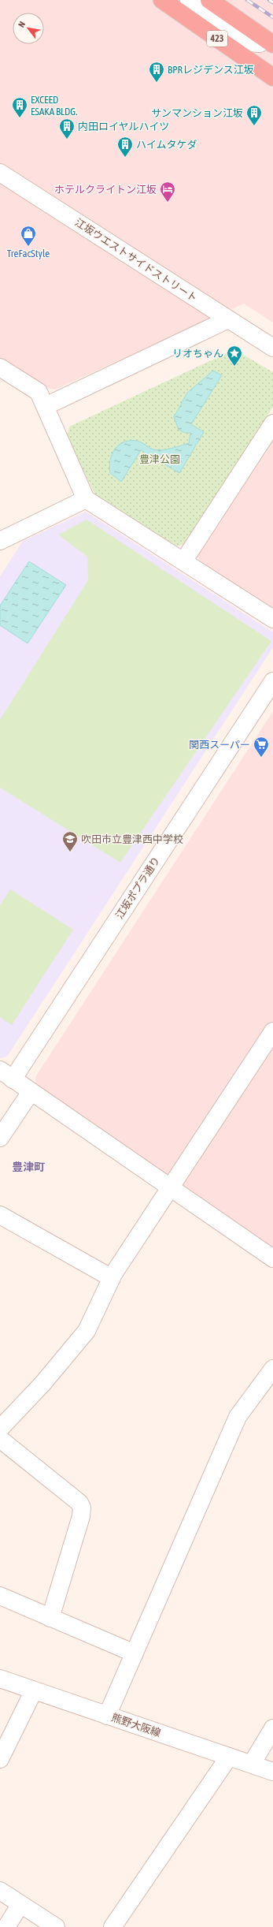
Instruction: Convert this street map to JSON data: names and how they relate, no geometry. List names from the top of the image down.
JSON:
{
  "streets": {
    "highway": ["423"],
    "street": ["江坂ウエストサイドストリート", "江坂ポプラ通り", "熊野大阪線"]
  },
  "districts": ["豊津町"],
  "parks": ["豊津公園"],
  "places": {
    "building": [
      "BPRレジデンス江坂",
      "EXCEED ESAKA BLDG.",
      "サンマンション江坂",
      "内田ロイヤルハイツ",
      "ハイムタケダ"
    ],
    "hotel": ["ホテルクライトン江坂"],
    "shop": ["TreFacStyle"],
    "place": ["リオちゃん"],
    "supermarket": ["関西スーパー"],
    "school or university": ["吹田市立豊津西中学校"]
  },
  "north": "top left"
}
